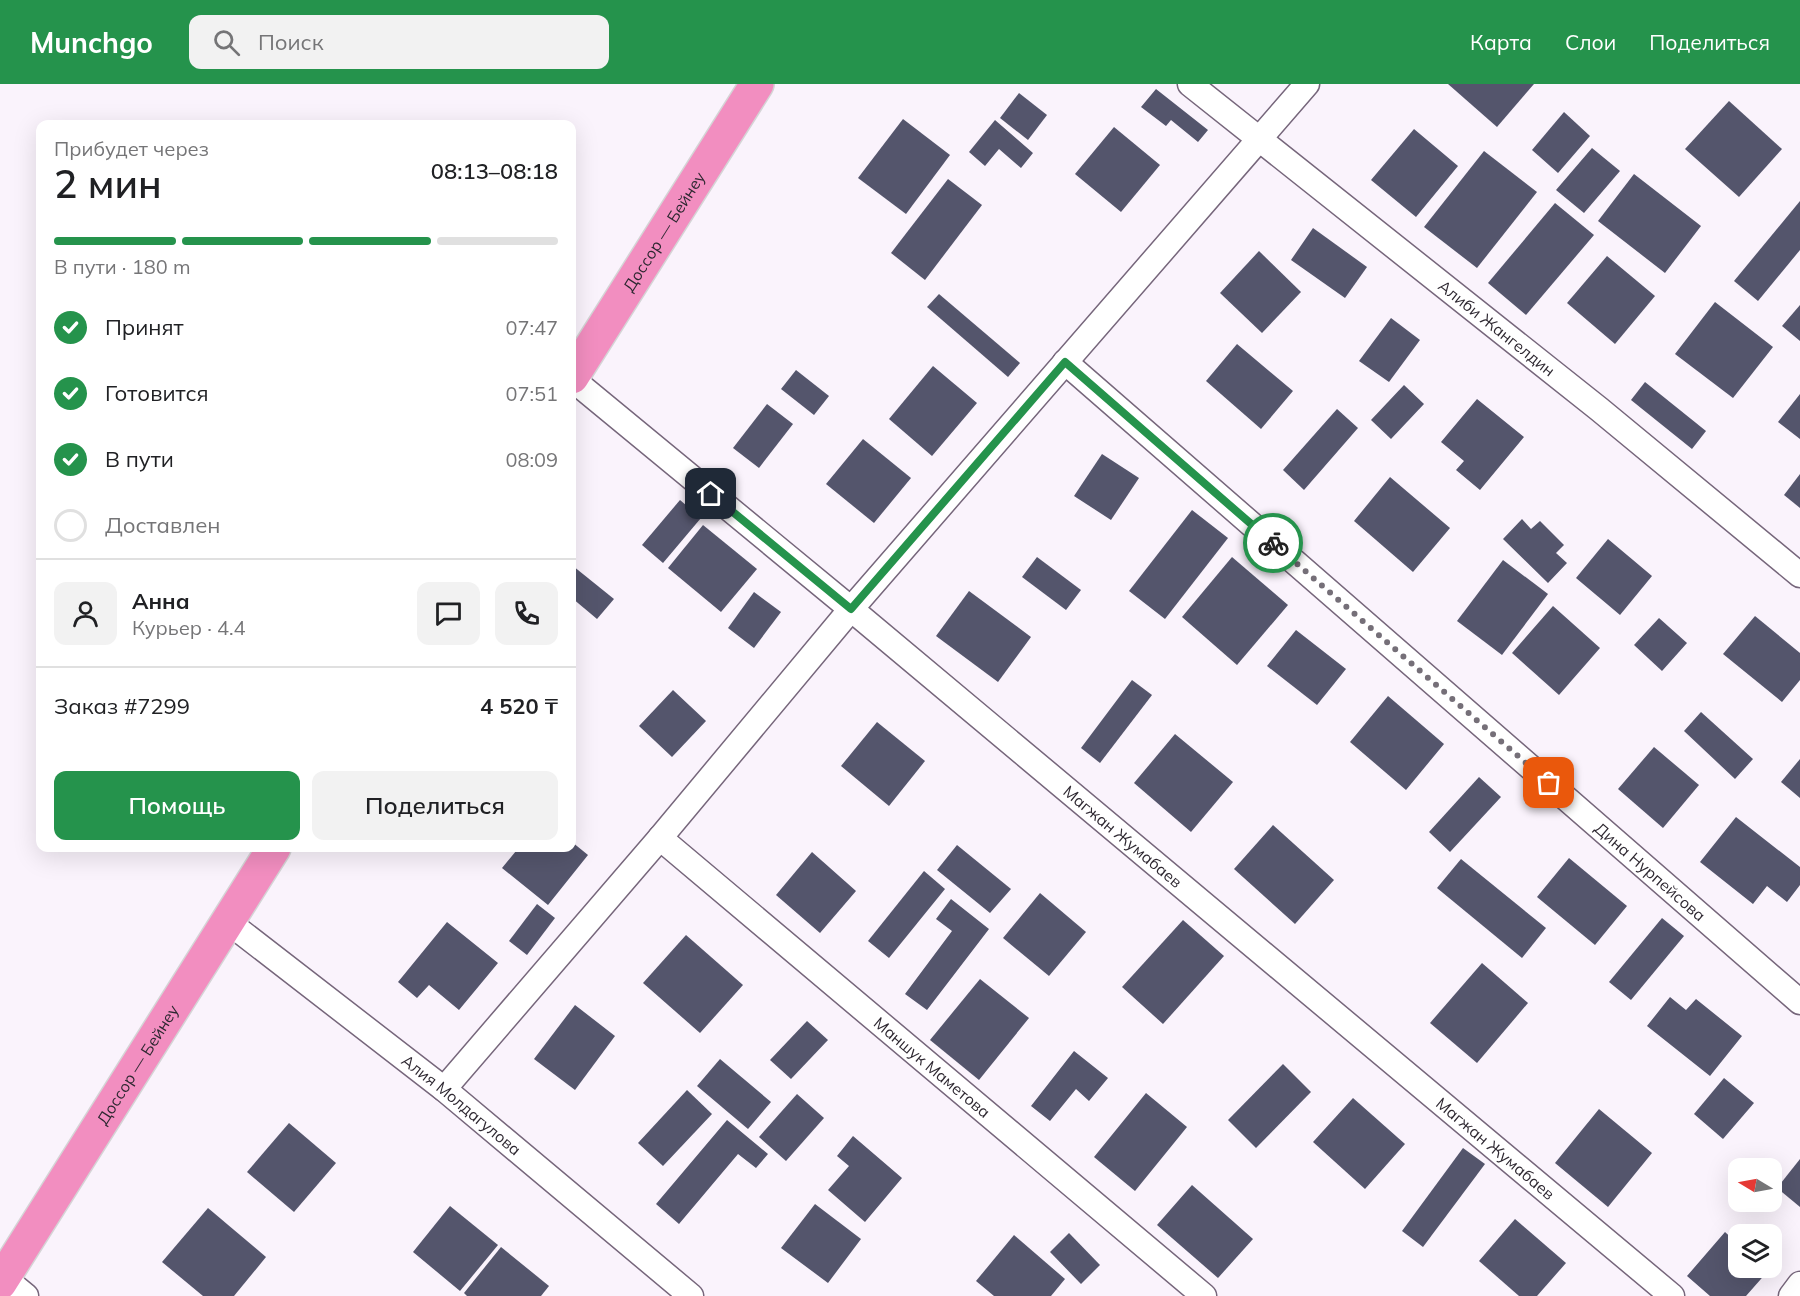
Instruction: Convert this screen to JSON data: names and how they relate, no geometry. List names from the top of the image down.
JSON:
{
  "streets": {
    "highway": ["Доссор — Бейнеу"],
    "street": [
      "Алиби Жангелдин",
      "Магжан Жумабаев",
      "Дина Нурпейсова",
      "Маншук Маметова",
      "Алия Молдагулова"
    ]
  },
  "crossings": [
    ["Доссор — Бейнеу", "Алия Молдагулова"]
  ],
  "north": "left",
  "page": {
    "header": "Munchgo",
    "search": "Поиск",
    "nav": ["Карта", "Слои", "Поделиться"],
    "heading": ["2 мин", "Прибудет через", "08:13–08:18"],
    "panel": [
      "Анна",
      "Курьер · 4.4",
      "Заказ #7299",
      "4 520 ₸"
    ],
    "bar": "В пути · 180 m",
    "list": [
      ["Принят", "07:47"],
      ["Готовится", "07:51"],
      ["В пути", "08:09"],
      "Доставлен"
    ],
    "buttons": ["Помощь", "Поделиться"]
  }
}
